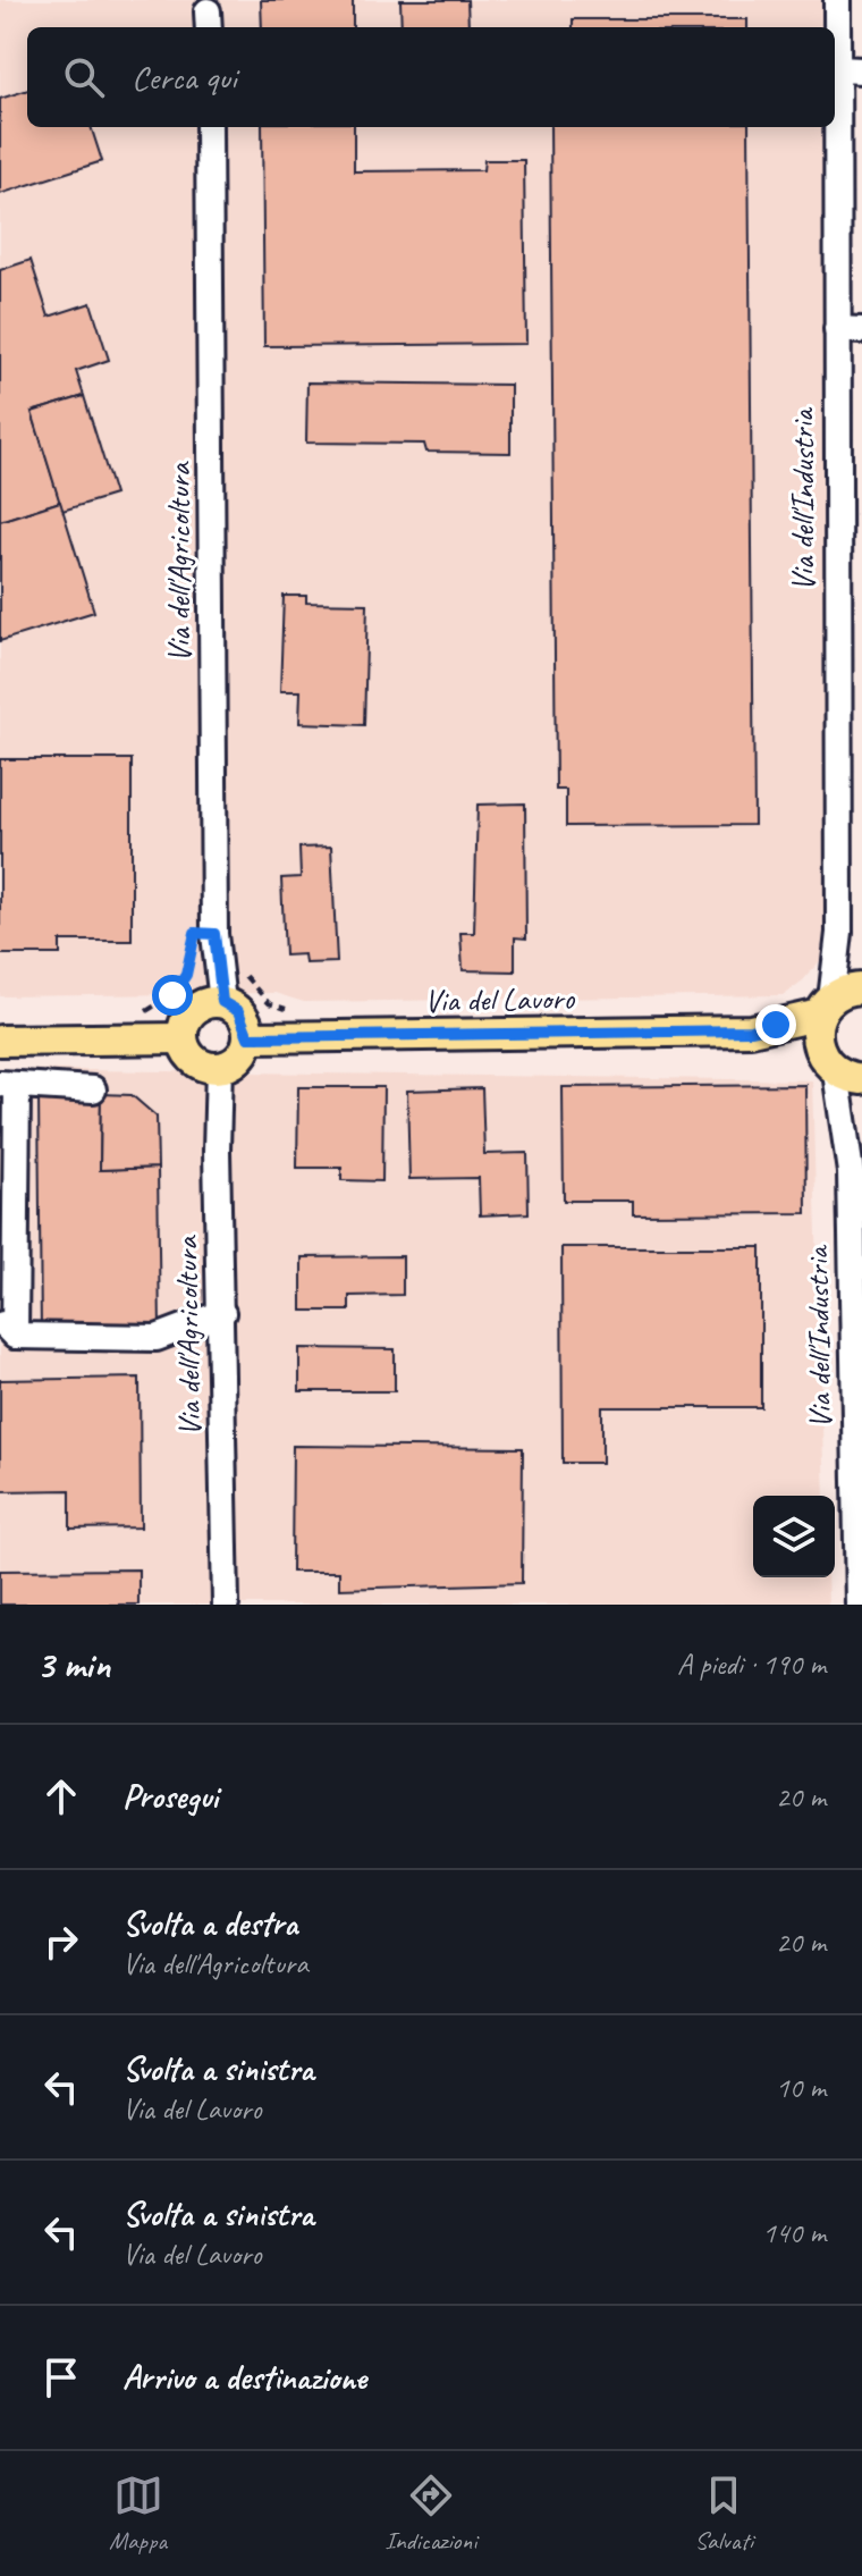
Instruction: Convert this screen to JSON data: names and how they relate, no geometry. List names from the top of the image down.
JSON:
{
  "streets": {
    "main road": ["Via dell'Industria", "Via del Lavoro"],
    "street": ["Via dell'Agricoltura"]
  },
  "crossings": [
    ["Via dell'Industria", "Via del Lavoro"],
    ["Via dell'Agricoltura", "Via del Lavoro"]
  ],
  "page": {
    "search": "Cerca qui",
    "heading": ["3 min", "A piedi · 190 m"],
    "list": [
      ["Prosegui", "20 m"],
      ["Svolta a destra", "Via dell'Agricoltura", "20 m"],
      ["Svolta a sinistra", "Via del Lavoro", "10 m"],
      ["Svolta a sinistra", "Via del Lavoro", "140 m"],
      "Arrivo a destinazione"
    ],
    "nav": ["Mappa", "Indicazioni", "Salvati"]
  }
}
